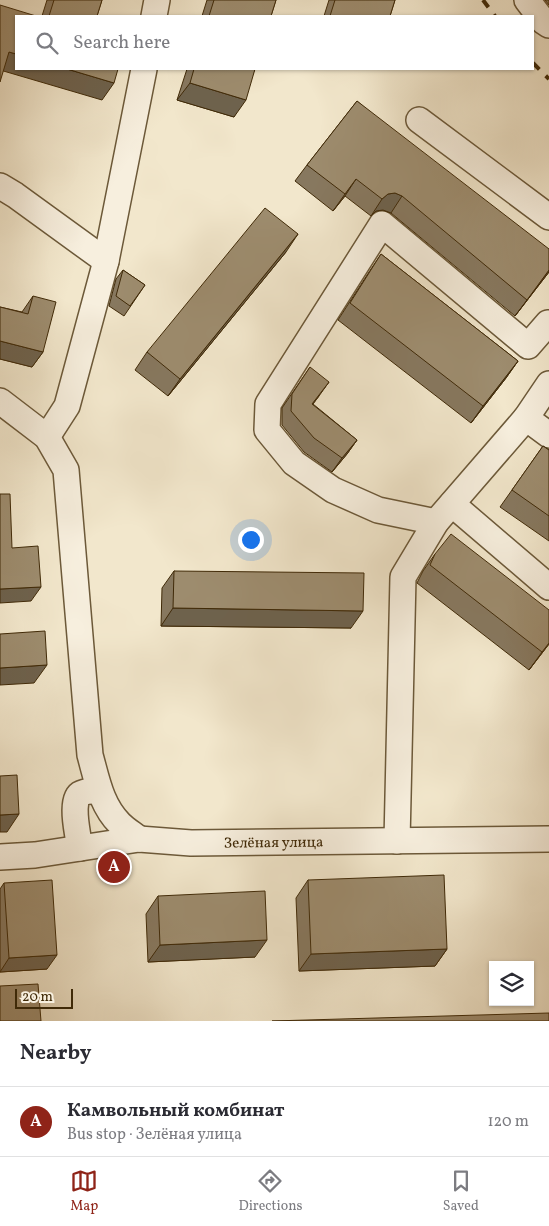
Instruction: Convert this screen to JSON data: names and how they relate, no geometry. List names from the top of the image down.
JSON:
{
  "streets": {
    "street": ["Зелёная улица"]
  },
  "scale_bar": "20 m",
  "page": {
    "search": "Search here",
    "pins": "A",
    "scale": "20 m",
    "heading": "Nearby",
    "list": [
      {
        "mark": "A",
        "name": "Камвольный комбинат",
        "note": "Bus stop · Зелёная улица",
        "value": "120 m"
      }
    ],
    "nav": ["Map", "Directions", "Saved"]
  }
}
